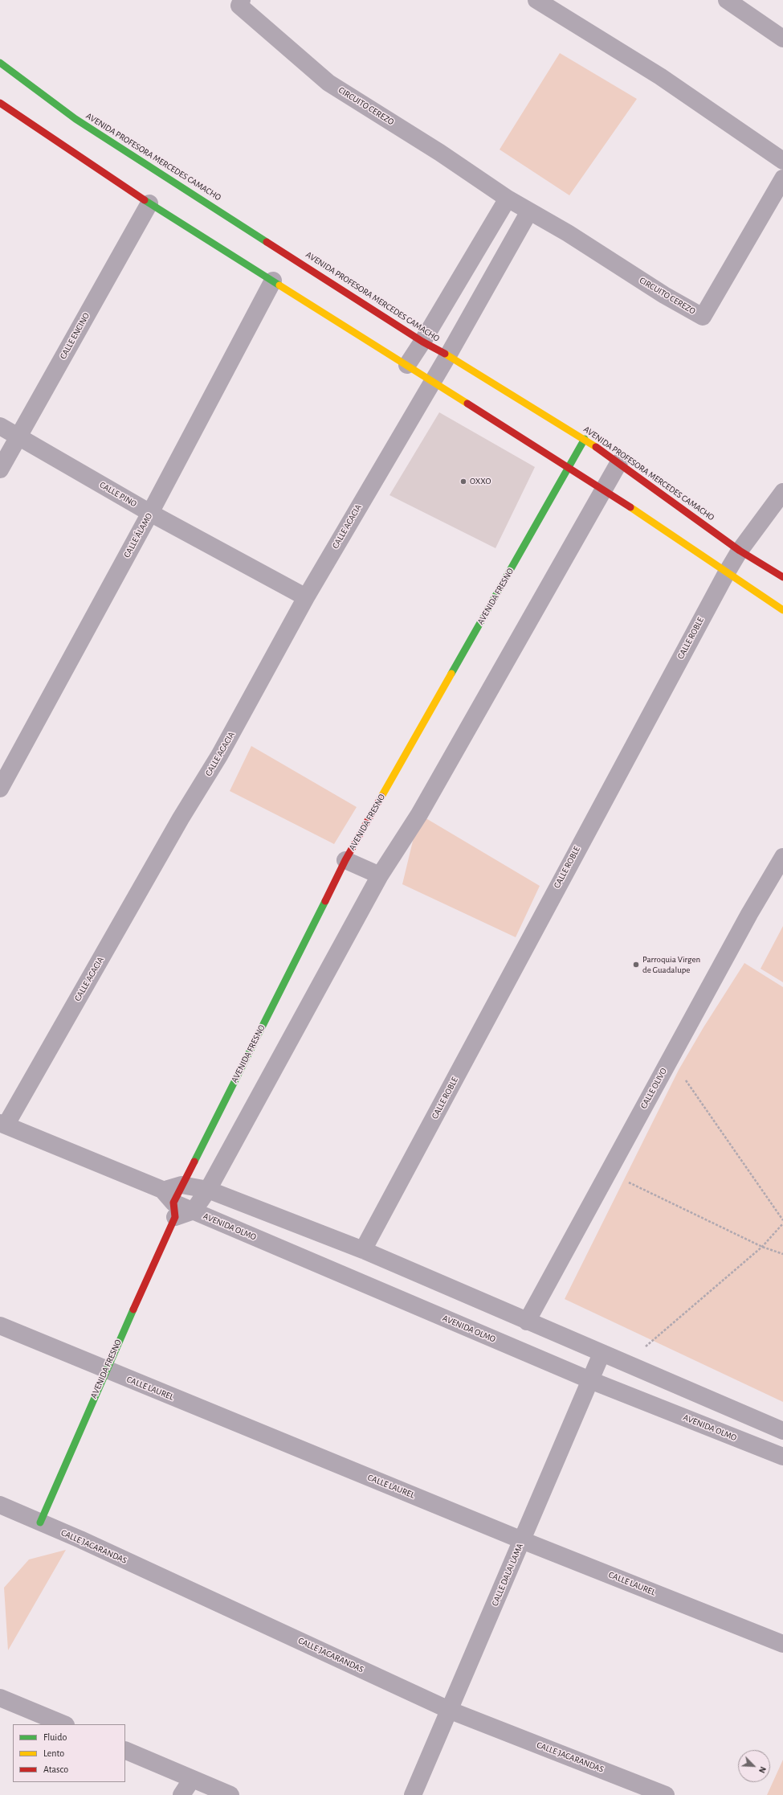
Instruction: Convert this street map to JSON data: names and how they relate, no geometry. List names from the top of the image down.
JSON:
{
  "streets": {
    "street": [
      "CIRCUITO CEREZO",
      "AVENIDA PROFESORA MERCEDES CAMACHO",
      "CALLE ENCINO",
      "CALLE PINO",
      "CALLE ACACIA",
      "CALLE ÁLAMO",
      "AVENIDA FRESNO",
      "CALLE ROBLE",
      "CALLE OLIVO",
      "AVENIDA OLMO",
      "CALLE LAUREL",
      "CALLE JACARANDAS",
      "CALLE DALAI LAMA"
    ]
  },
  "crossings": [
    ["AVENIDA PROFESORA MERCEDES CAMACHO", "AVENIDA FRESNO"],
    ["AVENIDA PROFESORA MERCEDES CAMACHO", "CALLE ROBLE"],
    ["CALLE ENCINO", "CALLE PINO"],
    ["CALLE PINO", "CALLE ACACIA"],
    ["CALLE PINO", "CALLE ÁLAMO"],
    ["CALLE ACACIA", "AVENIDA OLMO"],
    ["AVENIDA FRESNO", "AVENIDA OLMO"],
    ["AVENIDA FRESNO", "CALLE LAUREL"],
    ["AVENIDA FRESNO", "CALLE JACARANDAS"],
    ["AVENIDA OLMO", "CALLE DALAI LAMA"],
    ["CALLE LAUREL", "CALLE DALAI LAMA"],
    ["CALLE JACARANDAS", "CALLE DALAI LAMA"]
  ],
  "places": ["OXXO", "Parroquia Virgen de Guadalupe"],
  "legend": ["Fluido", "Lento", "Atasco"],
  "north": "bottom right"
}
